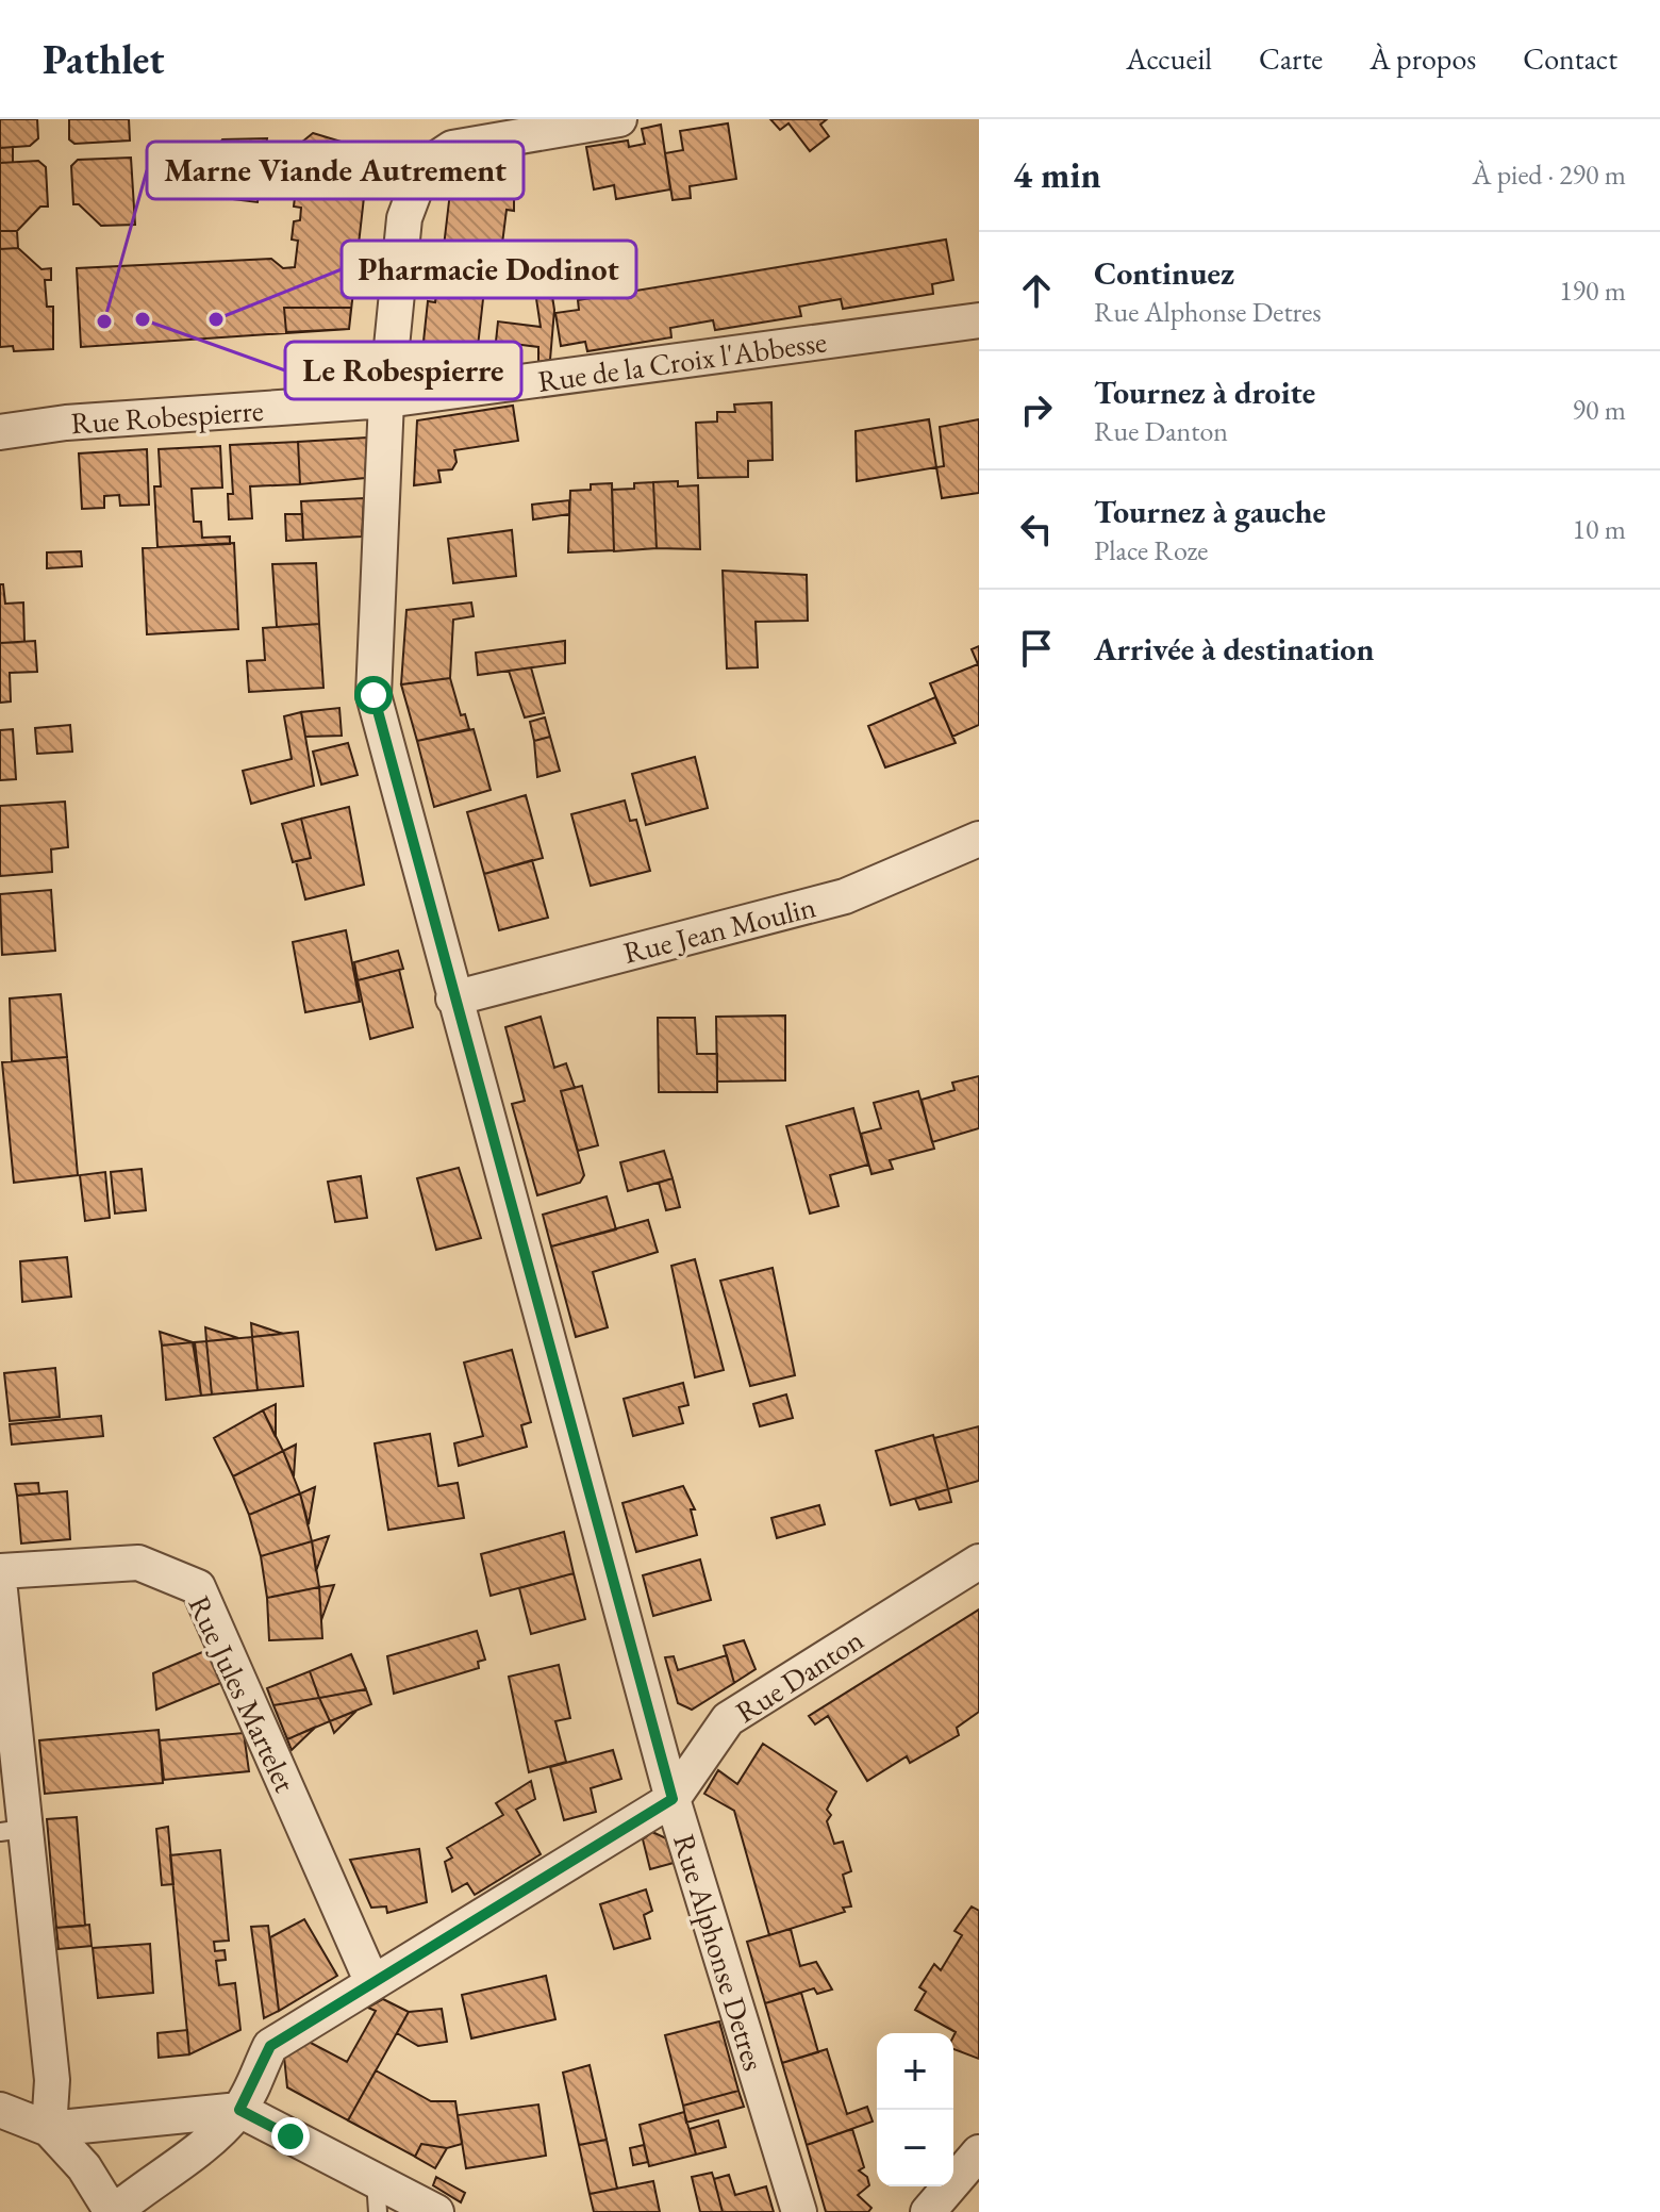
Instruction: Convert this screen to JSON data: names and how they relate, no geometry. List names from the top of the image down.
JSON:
{
  "streets": {
    "street": [
      "Rue de la Croix l'Abbesse",
      "Rue Robespierre",
      "Rue Jean Moulin",
      "Rue Danton",
      "Rue Jules Martelet",
      "Rue Alphonse Detres"
    ]
  },
  "crossings": [
    ["Rue de la Croix l'Abbesse", "Rue Robespierre"],
    ["Rue de la Croix l'Abbesse", "Rue Alphonse Detres"],
    ["Rue Robespierre", "Rue Alphonse Detres"],
    ["Rue Jean Moulin", "Rue Alphonse Detres"],
    ["Rue Danton", "Rue Jules Martelet"],
    ["Rue Danton", "Rue Alphonse Detres"]
  ],
  "places": ["Le Robespierre", "Pharmacie Dodinot", "Marne Viande Autrement"],
  "page": {
    "header": "Pathlet",
    "nav": [
      "Accueil",
      "Carte",
      "À propos",
      "Contact"
    ],
    "heading": ["4 min", "À pied · 290 m"],
    "list": [
      ["Continuez", "Rue Alphonse Detres", "190 m"],
      ["Tournez à droite", "Rue Danton", "90 m"],
      ["Tournez à gauche", "Place Roze", "10 m"],
      "Arrivée à destination"
    ],
    "map_buttons": ["+", "−"]
  }
}
